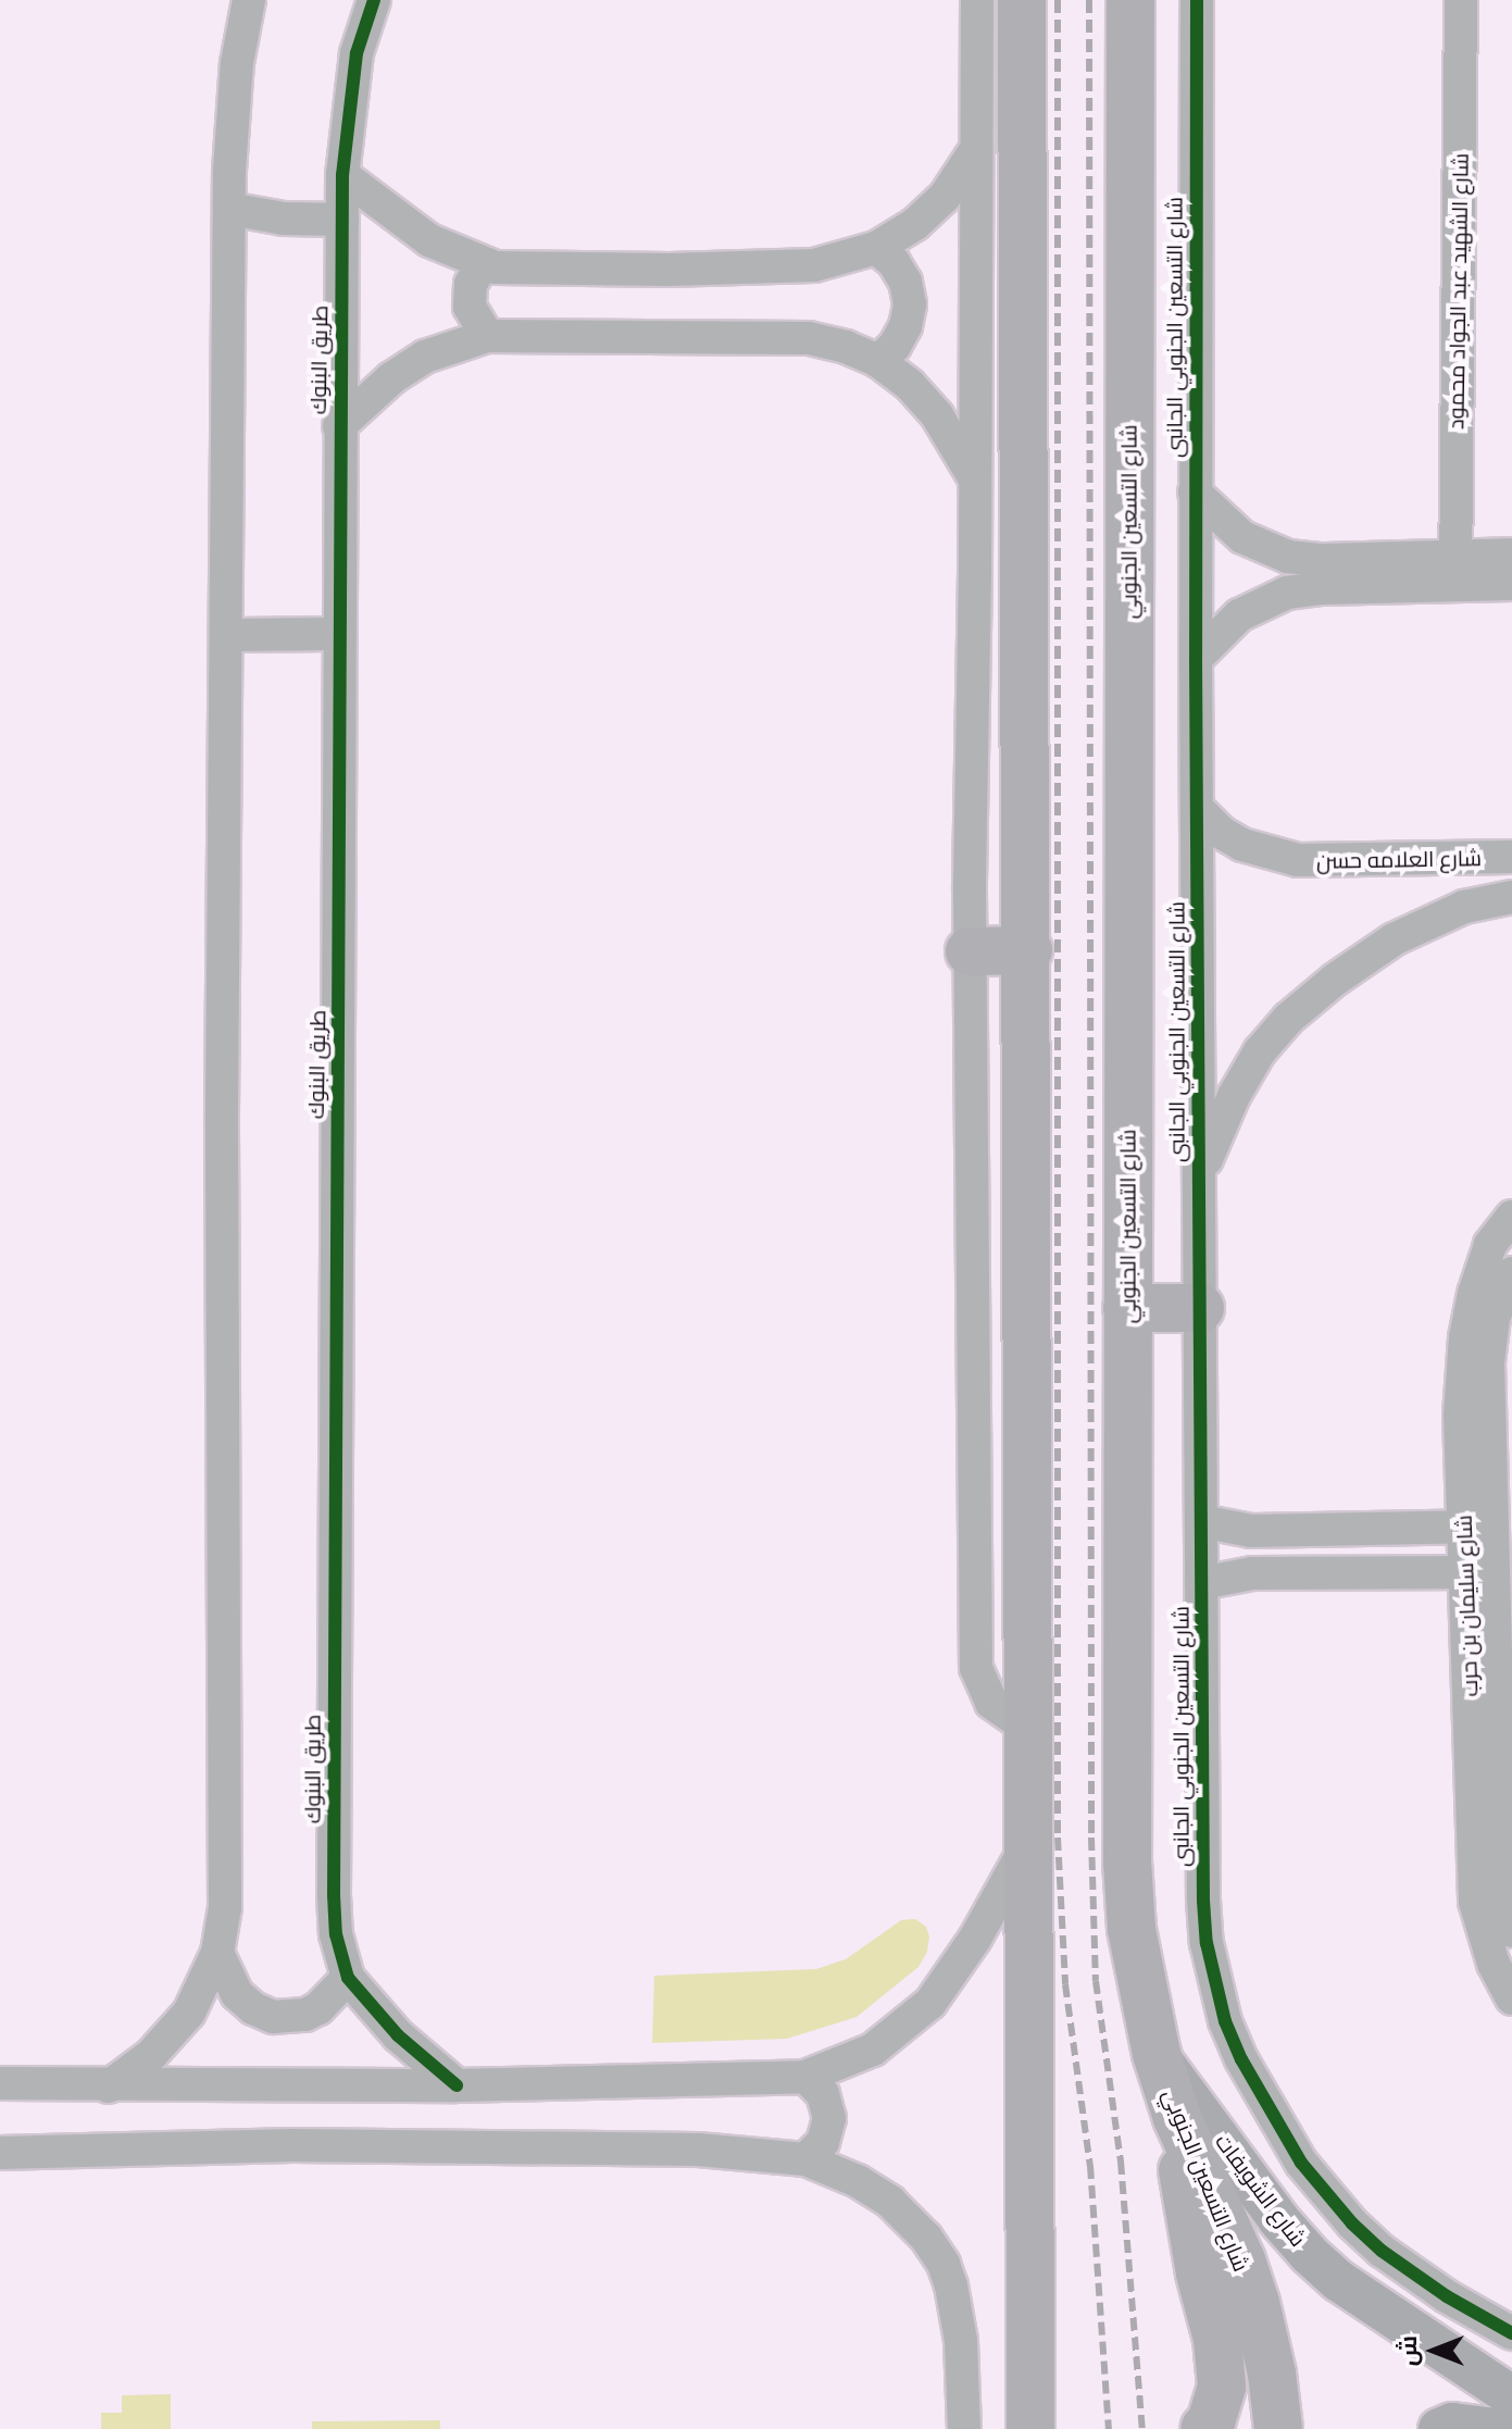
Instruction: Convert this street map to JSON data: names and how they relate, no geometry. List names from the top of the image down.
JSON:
{
  "streets": {
    "highway": ["شارع التسعين الجنوبي"],
    "main road": ["شارع الشويفات"],
    "street": [
      "شارع الشهيد عبد الجواد محمود",
      "شارع التسعين الجنوبي الجانبى",
      "طريق البنوك",
      "شارع العلامه حسن",
      "شارع سليمان بن حرب"
    ]
  },
  "crossings": [
    ["شارع التسعين الجنوبي الجانبى", "شارع العلامه حسن"],
    ["شارع التسعين الجنوبي", "شارع الشويفات"]
  ],
  "north": "left"
}
